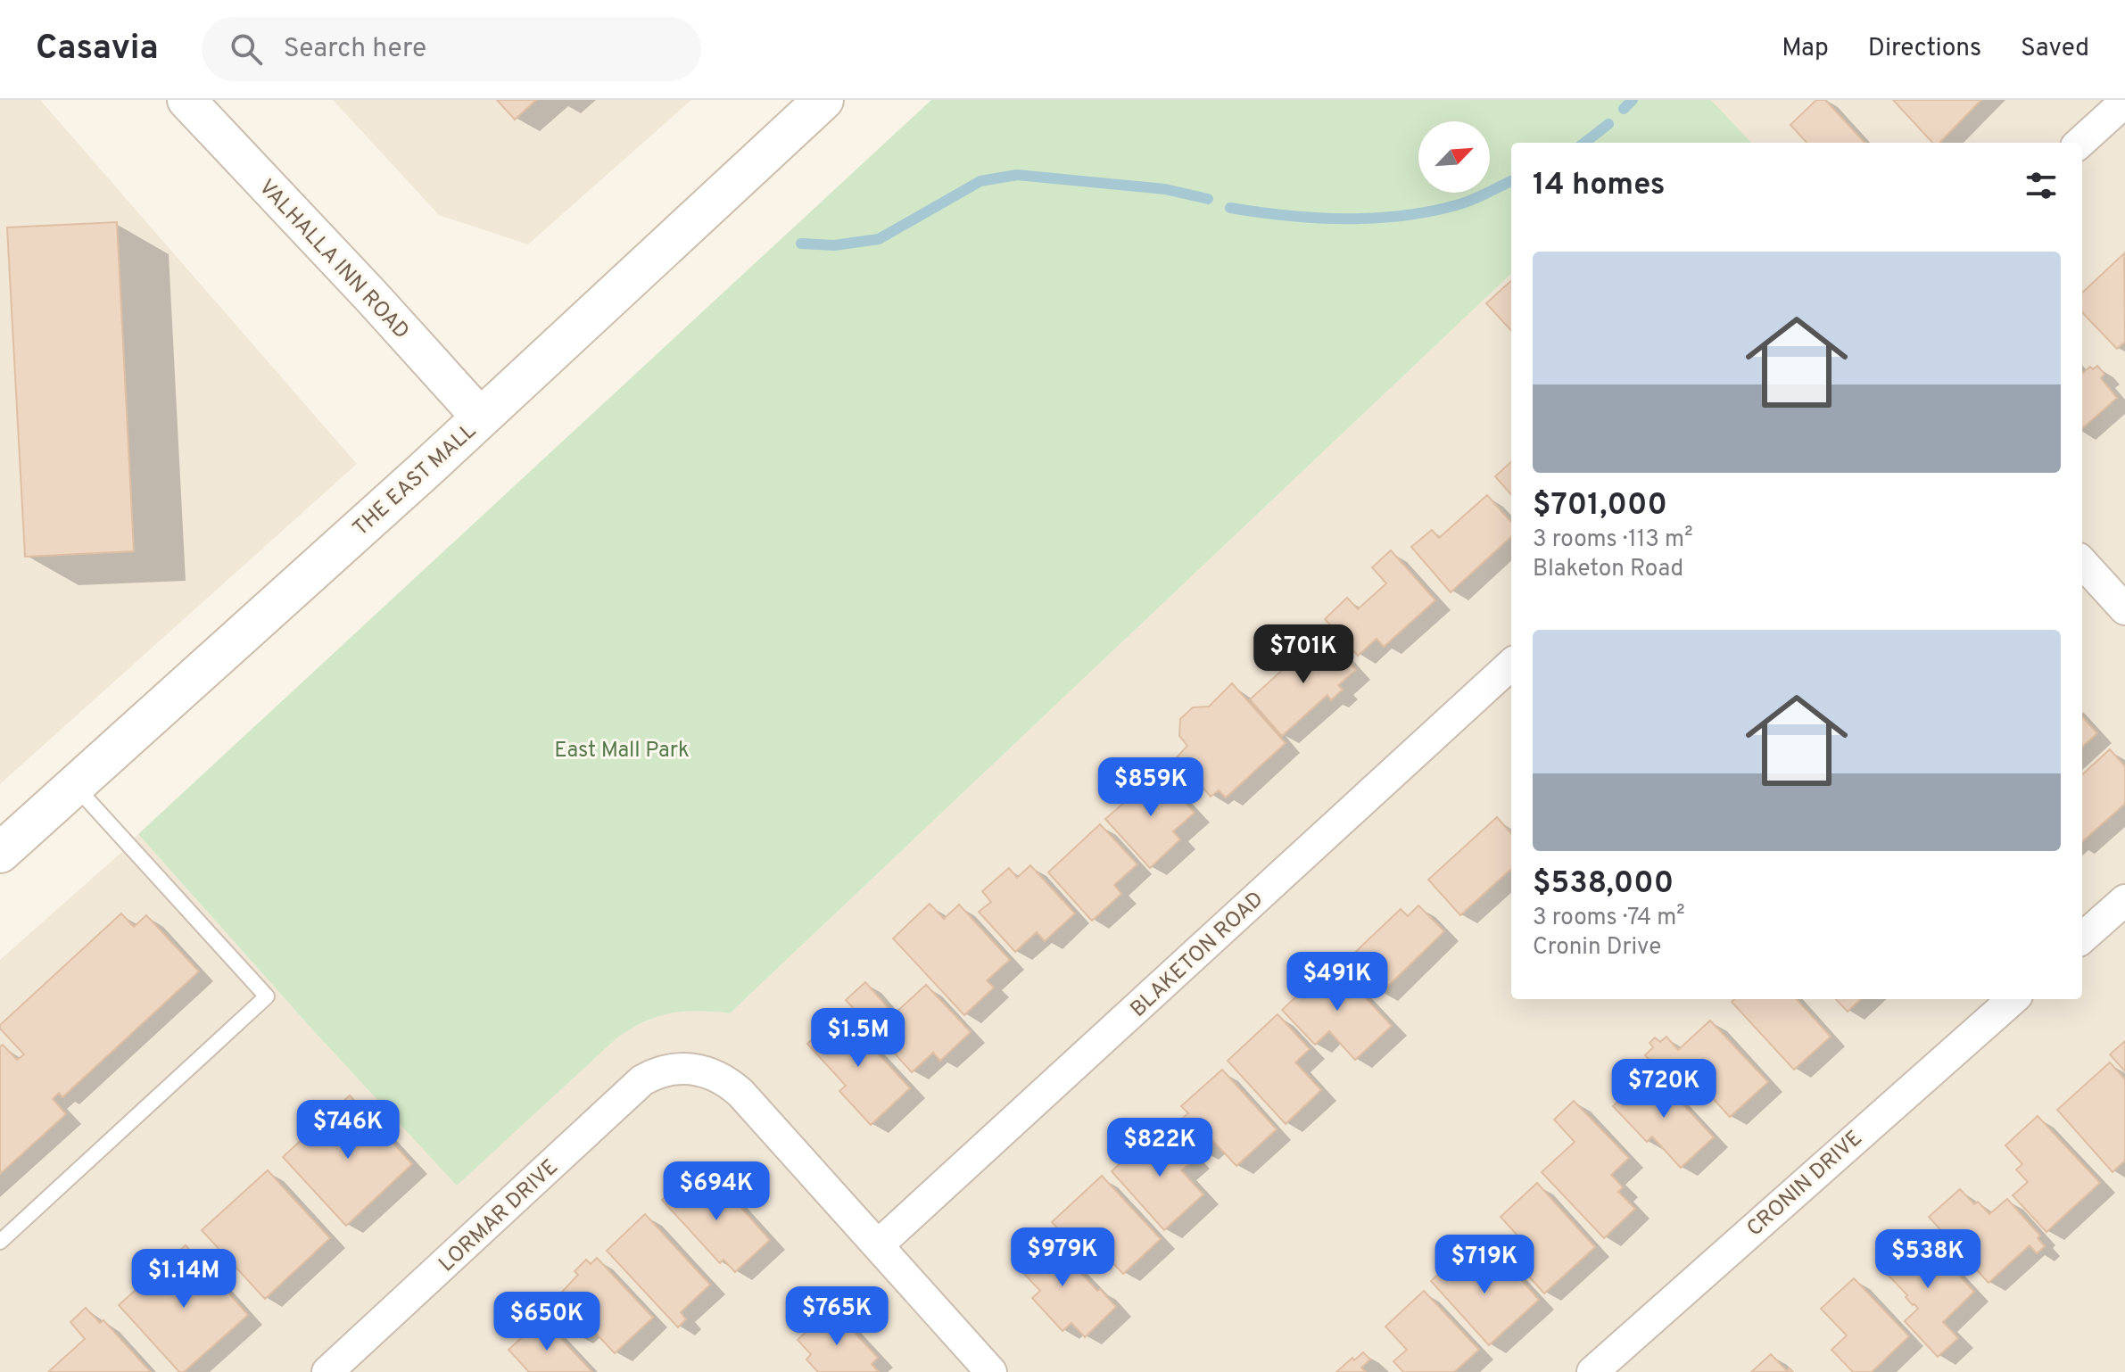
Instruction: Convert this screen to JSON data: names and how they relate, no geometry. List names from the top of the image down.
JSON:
{
  "streets": {
    "main road": ["THE EAST MALL"],
    "street": [
      "VALHALLA INN ROAD",
      "BLAKETON ROAD",
      "CRONIN DRIVE",
      "LORMAR DRIVE"
    ]
  },
  "crossings": [
    ["VALHALLA INN ROAD", "THE EAST MALL"],
    ["BLAKETON ROAD", "LORMAR DRIVE"]
  ],
  "parks": ["East Mall Park"],
  "north": "top right",
  "page": {
    "header": "Casavia",
    "search": "Search here",
    "nav": ["Map", "Directions", "Saved"],
    "heading": "14 homes",
    "list": [
      {
        "name": "$701,000",
        "note": "3 rooms · 113 m² · Blaketon Road"
      },
      {
        "name": "$538,000",
        "note": "3 rooms · 74 m² · Cronin Drive"
      }
    ],
    "price": [
      "$701K",
      "$859K",
      "$491K",
      "$1.5M",
      "$720K",
      "$746K",
      "$822K",
      "$694K",
      "$979K",
      "$538K",
      "$719K",
      "$1.14M",
      "$765K",
      "$650K"
    ]
  }
}
